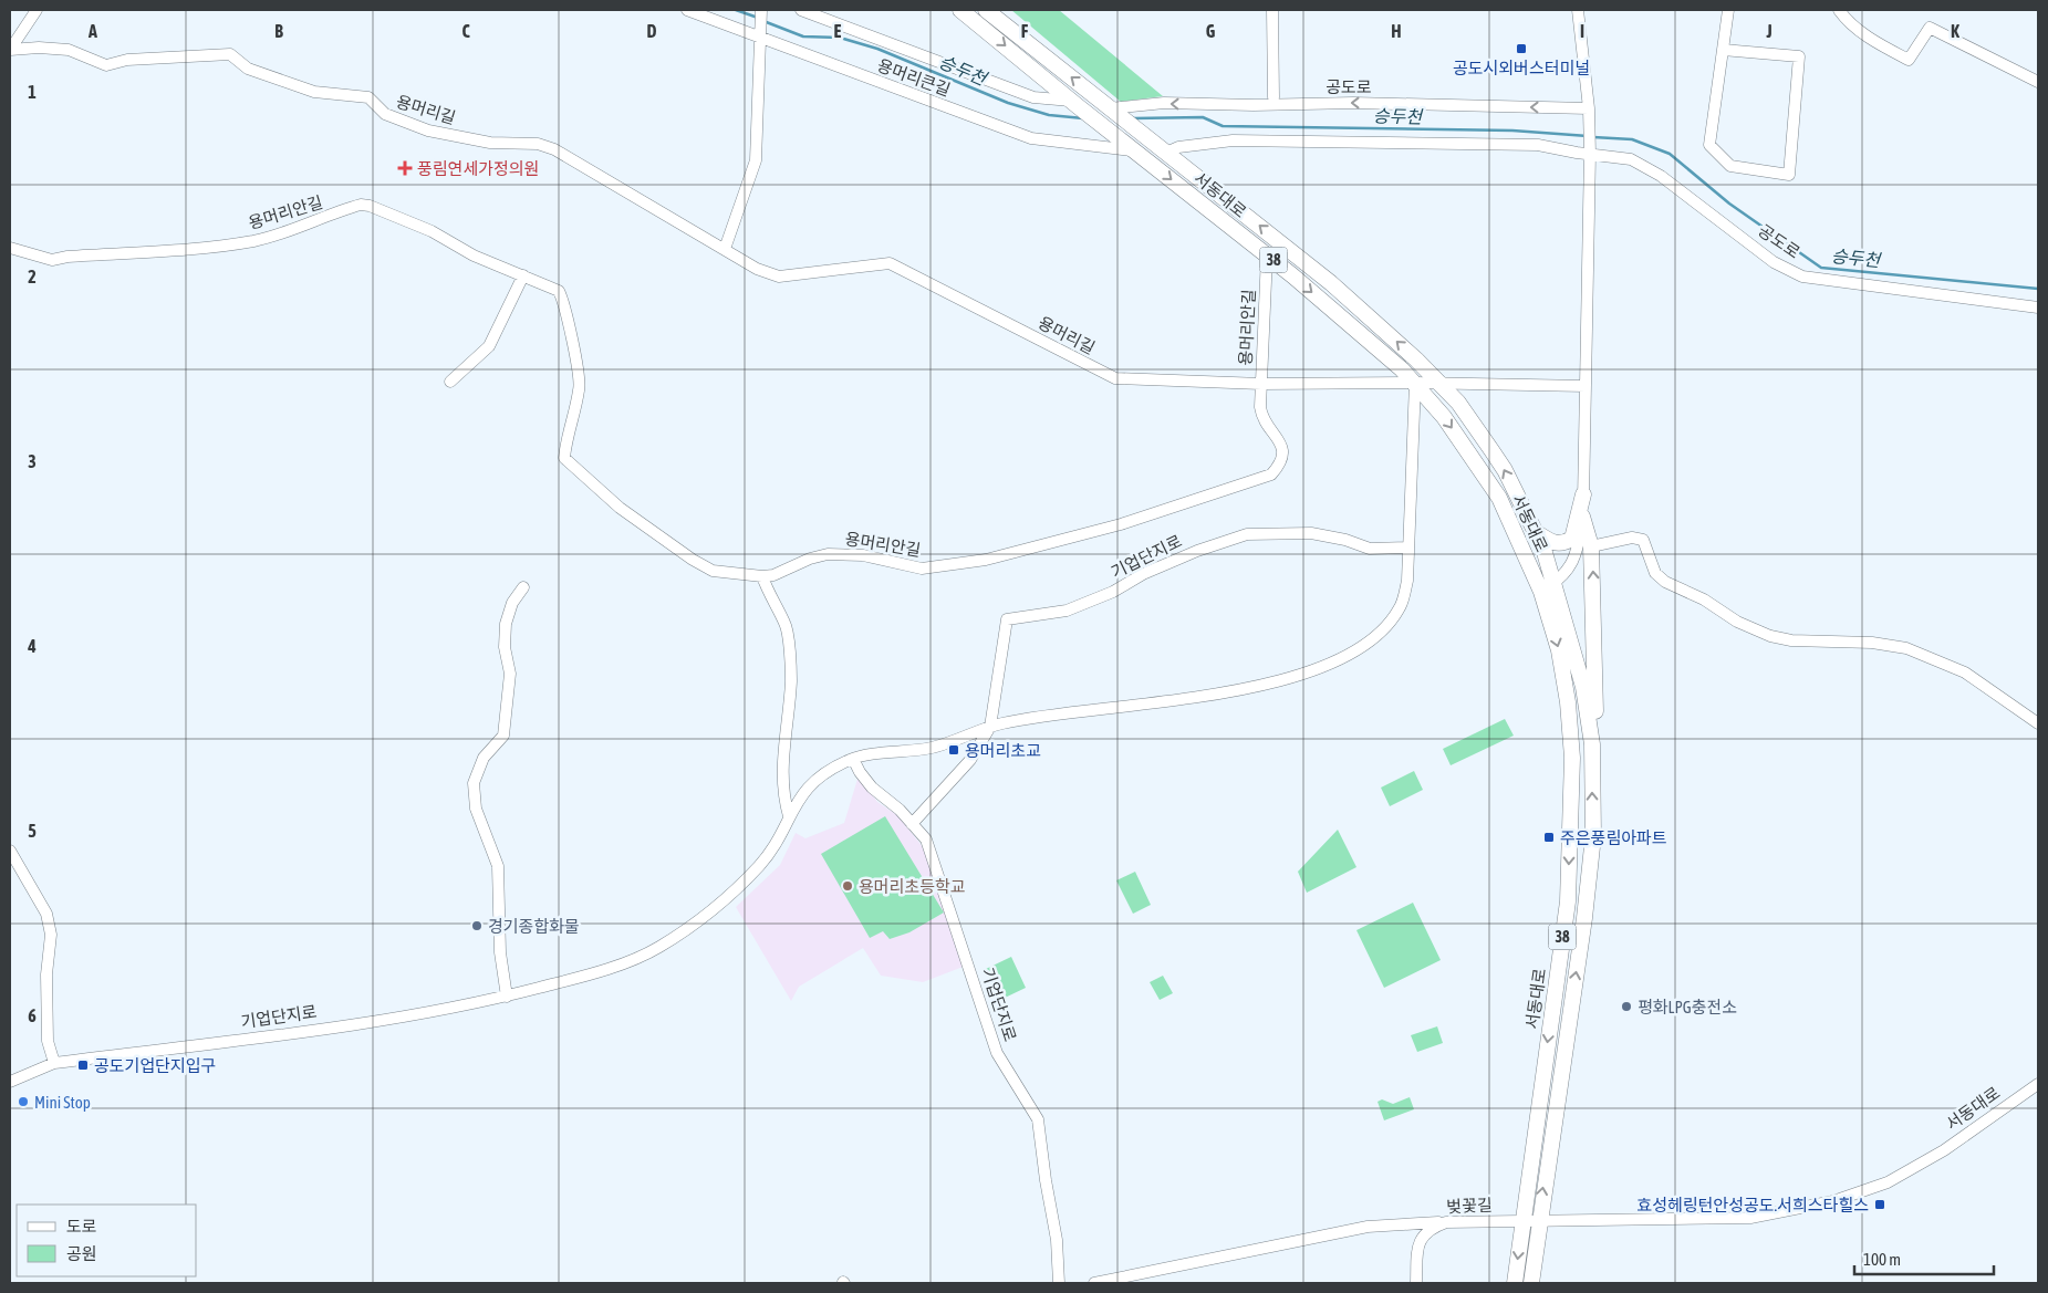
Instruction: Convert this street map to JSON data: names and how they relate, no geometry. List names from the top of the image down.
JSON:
{
  "streets": {
    "main road": ["서동대로", "38"],
    "street": [
      "용머리큰길",
      "공도로",
      "용머리길",
      "용머리안길",
      "기업단지로",
      "벚꽃길"
    ]
  },
  "crossings": [
    ["용머리큰길", "서동대로"],
    ["공도로", "서동대로"],
    ["용머리길", "서동대로"],
    ["용머리길", "용머리안길"],
    ["용머리길", "기업단지로"],
    ["서동대로", "용머리안길"],
    ["서동대로", "기업단지로"],
    ["서동대로", "벚꽃길"]
  ],
  "water": ["승두천"],
  "places": {
    "transit": [
      "공도시외버스터미널",
      "용머리초교",
      "주은풍림아파트",
      "공도기업단지입구",
      "효성헤링턴안성공도.서희스타힐스"
    ],
    "health": ["풍림연세가정의원"],
    "other": [
      "용머리초등학교",
      "경기종합화물",
      "평화LPG충전소",
      "Mini Stop"
    ]
  },
  "legend": ["도로", "공원"],
  "scale_bar": "100 m",
  "grid": {
    "columns": [
      "A",
      "B",
      "C",
      "D",
      "E",
      "F",
      "G",
      "H",
      "I",
      "J",
      "K"
    ],
    "rows": [
      "1",
      "2",
      "3",
      "4",
      "5",
      "6"
    ]
  }
}
